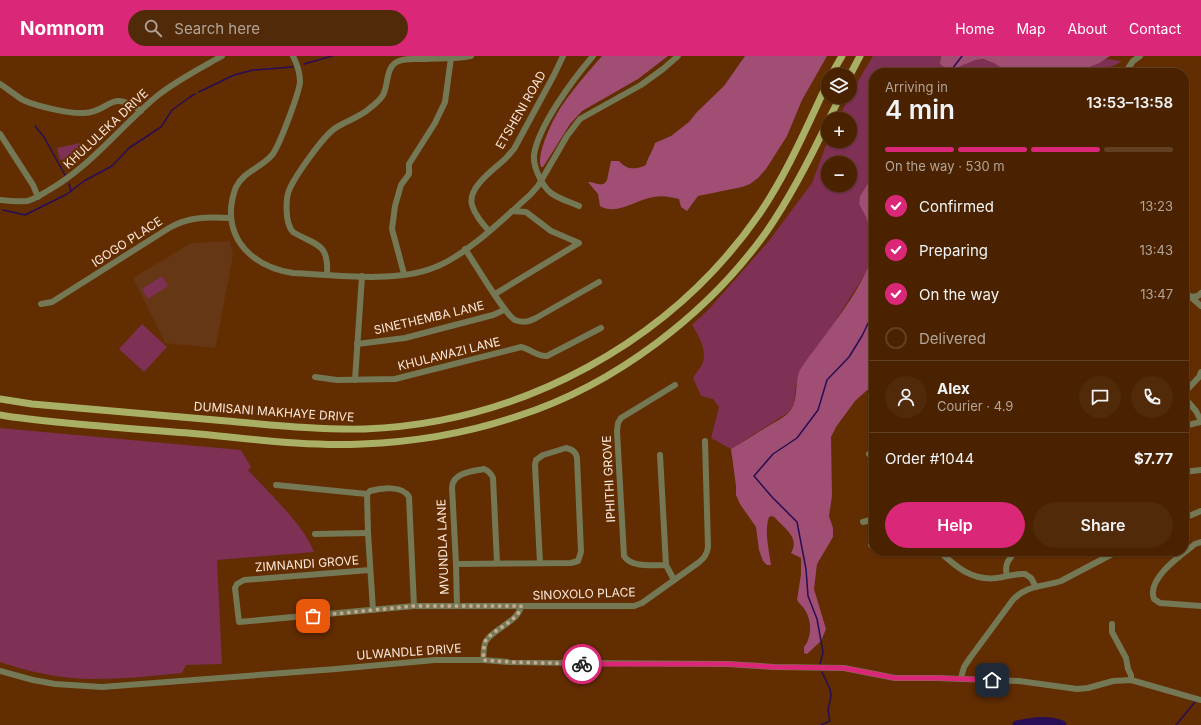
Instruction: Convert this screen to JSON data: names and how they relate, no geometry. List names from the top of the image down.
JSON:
{
  "streets": {
    "main road": ["DUMISANI MAKHAYE DRIVE"],
    "street": [
      "ETSHENI ROAD",
      "KHULULEKA DRIVE",
      "IGOGO PLACE",
      "SINETHEMBA LANE",
      "KHULAWAZI LANE",
      "IPHITHI GROVE",
      "MVUNDLA LANE",
      "ZIMNANDI GROVE",
      "SINOXOLO PLACE",
      "ULWANDLE DRIVE"
    ]
  },
  "crossings": [
    ["SINOXOLO PLACE", "ULWANDLE DRIVE"]
  ],
  "page": {
    "header": "Nomnom",
    "search": "Search here",
    "nav": [
      "Home",
      "Map",
      "About",
      "Contact"
    ],
    "map_buttons": ["+", "−"],
    "heading": ["4 min", "Arriving in", "13:53–13:58"],
    "panel": [
      "Alex",
      "Courier · 4.9",
      "Order #1044",
      "$7.77"
    ],
    "bar": "On the way · 530 m",
    "list": [
      ["Confirmed", "13:23"],
      ["Preparing", "13:43"],
      ["On the way", "13:47"],
      "Delivered"
    ],
    "buttons": ["Help", "Share"]
  }
}
